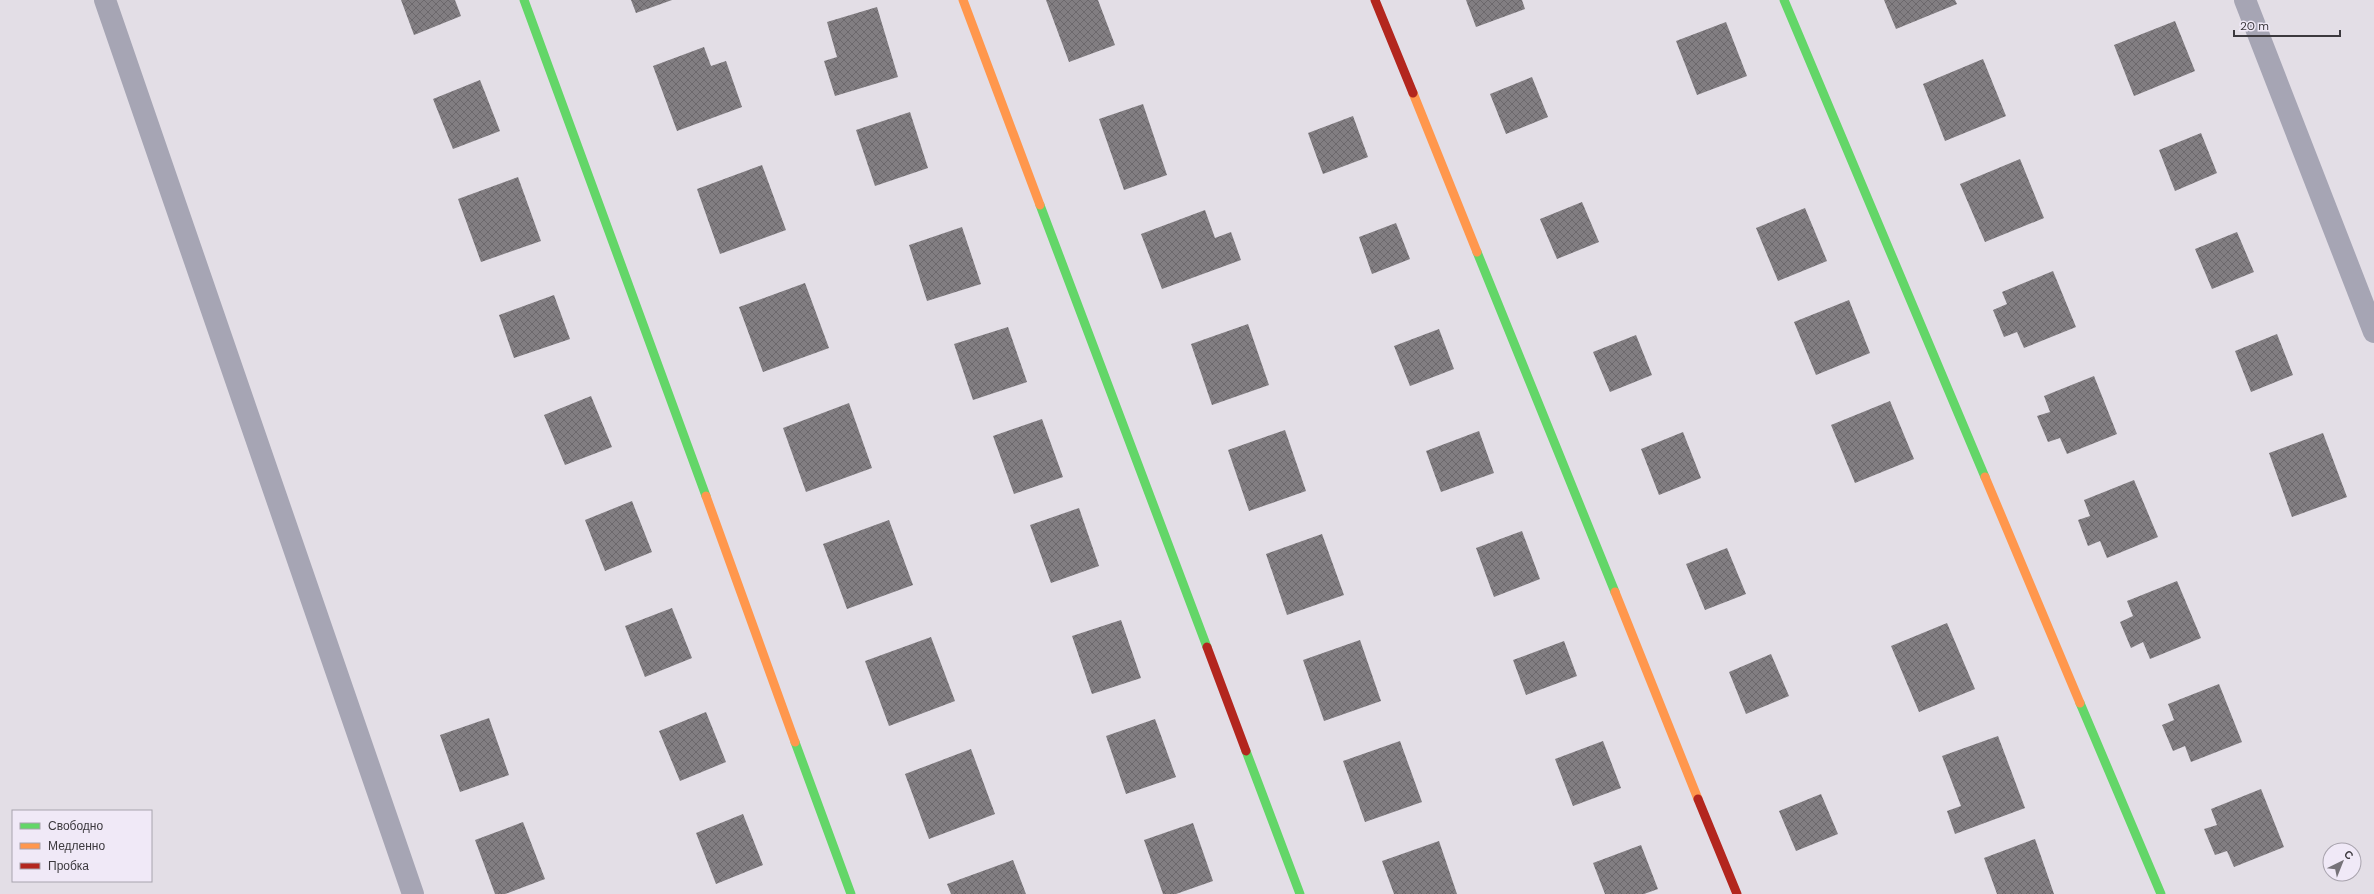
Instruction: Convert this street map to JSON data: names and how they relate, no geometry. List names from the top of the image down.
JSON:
{
  "legend": ["Свободно", "Медленно", "Пробка"],
  "scale_bar": "20 m",
  "north": "top right"
}
